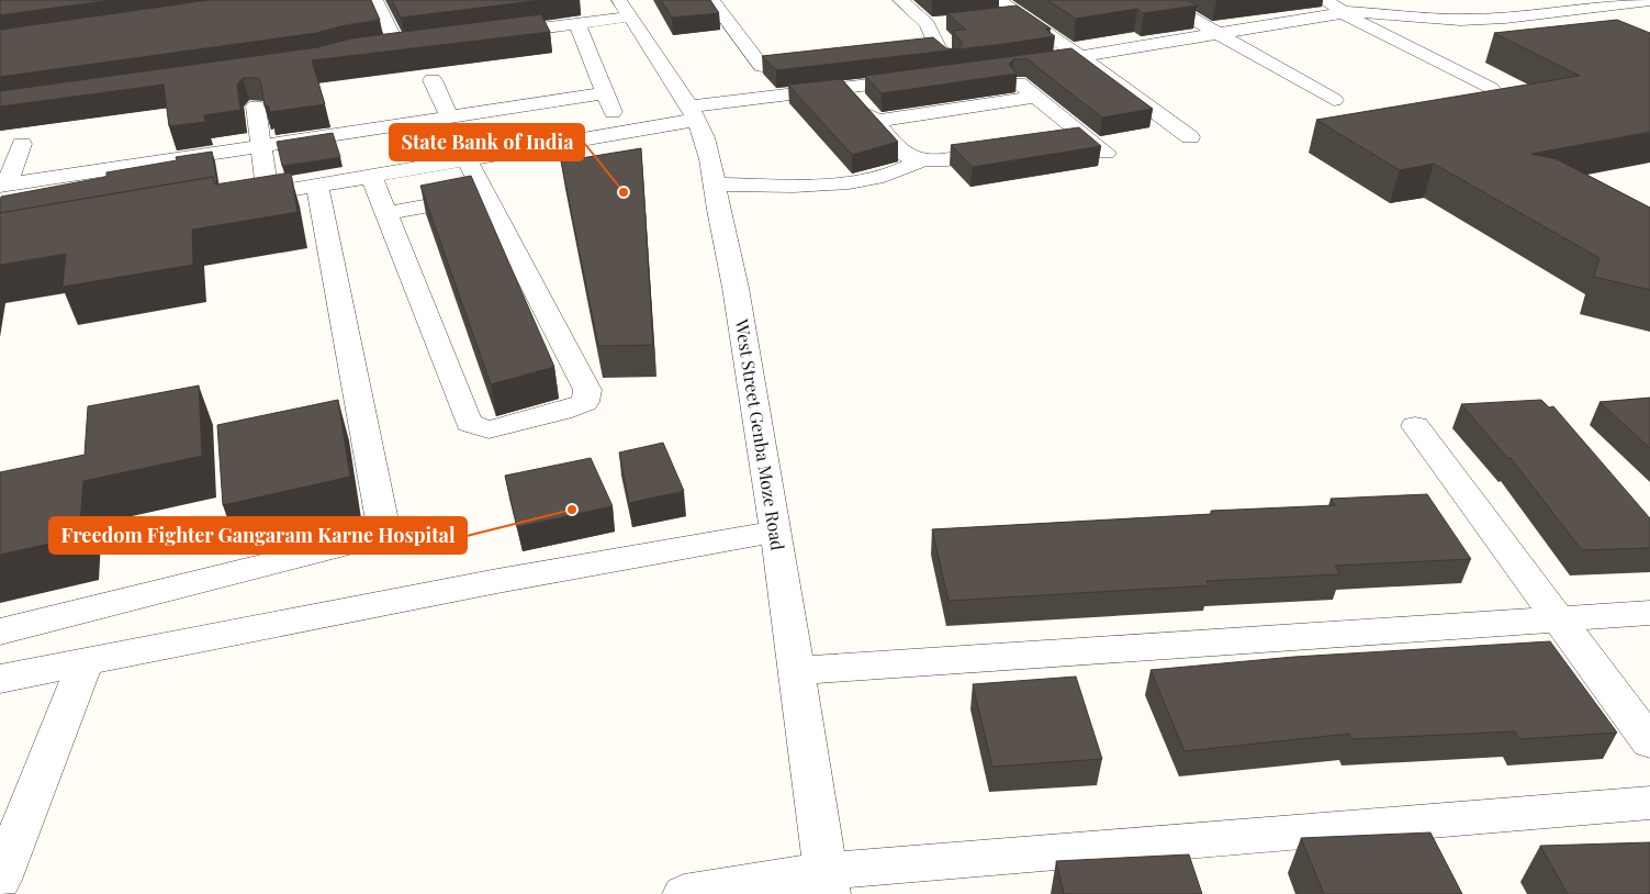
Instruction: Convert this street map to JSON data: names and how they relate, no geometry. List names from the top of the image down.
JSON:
{
  "streets": {
    "street": ["West Street Genba Moze Road"]
  },
  "places": ["State Bank of India", "Freedom Fighter Gangaram Karne Hospital"]
}
